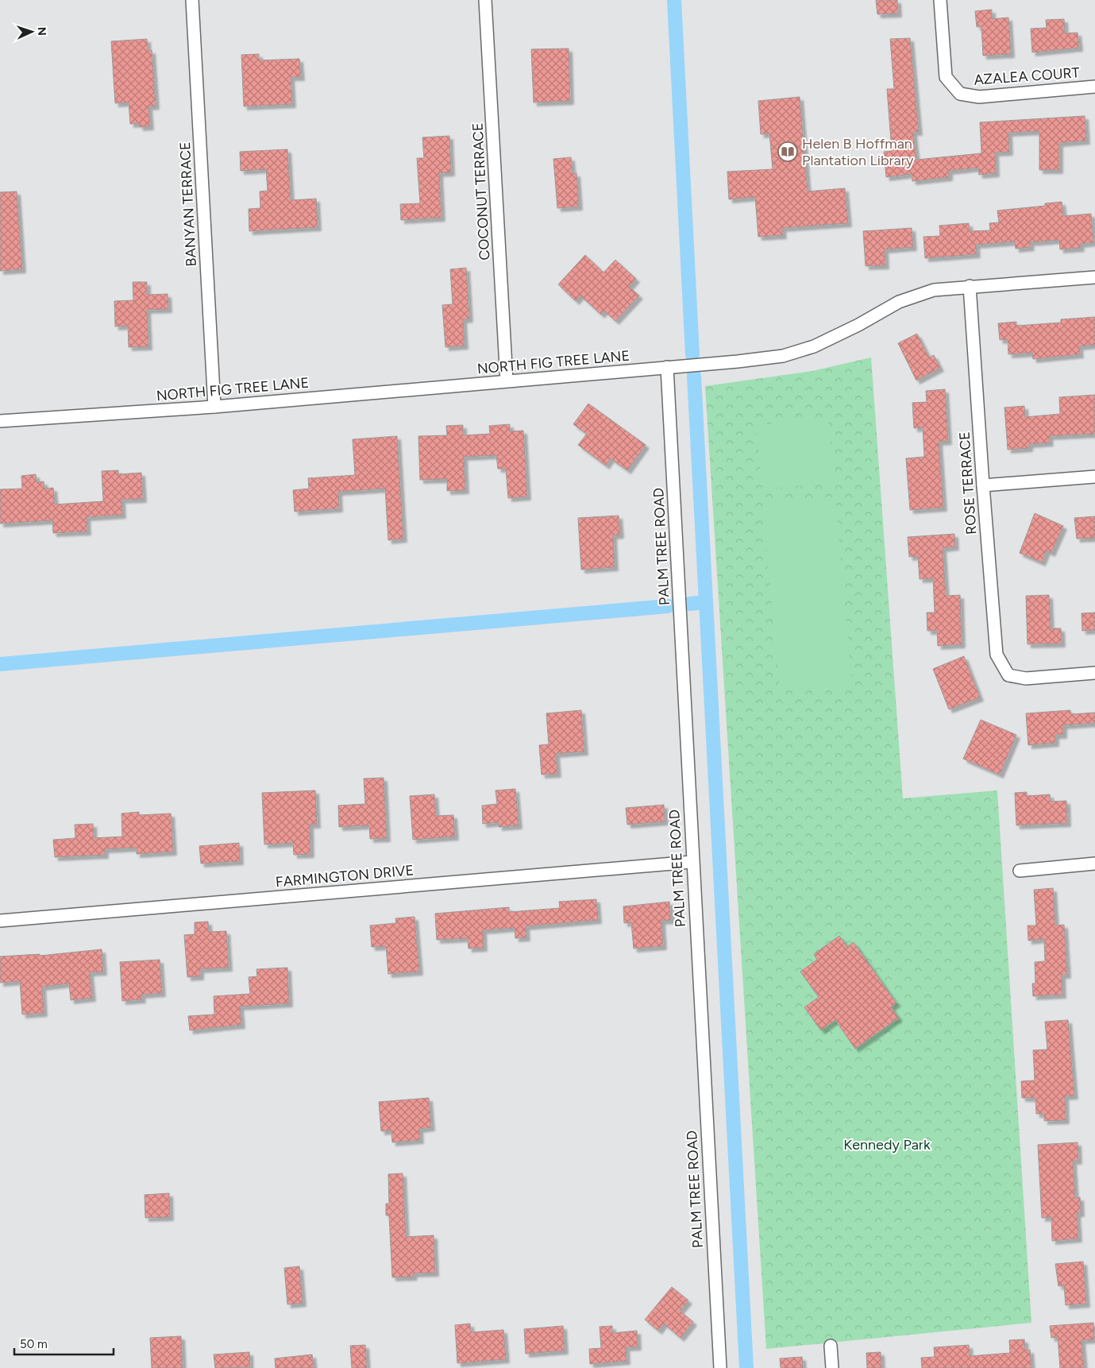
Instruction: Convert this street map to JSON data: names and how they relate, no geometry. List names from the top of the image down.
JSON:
{
  "streets": {
    "street": [
      "AZALEA COURT",
      "COCONUT TERRACE",
      "BANYAN TERRACE",
      "NORTH FIG TREE LANE",
      "ROSE TERRACE",
      "PALM TREE ROAD",
      "FARMINGTON DRIVE"
    ]
  },
  "crossings": [
    ["COCONUT TERRACE", "NORTH FIG TREE LANE"],
    ["BANYAN TERRACE", "NORTH FIG TREE LANE"],
    ["NORTH FIG TREE LANE", "ROSE TERRACE"],
    ["NORTH FIG TREE LANE", "PALM TREE ROAD"],
    ["PALM TREE ROAD", "FARMINGTON DRIVE"]
  ],
  "parks": ["Kennedy Park"],
  "places": {
    "library": ["Helen B Hoffman Plantation Library"]
  },
  "scale_bar": "50 m",
  "north": "right"
}
